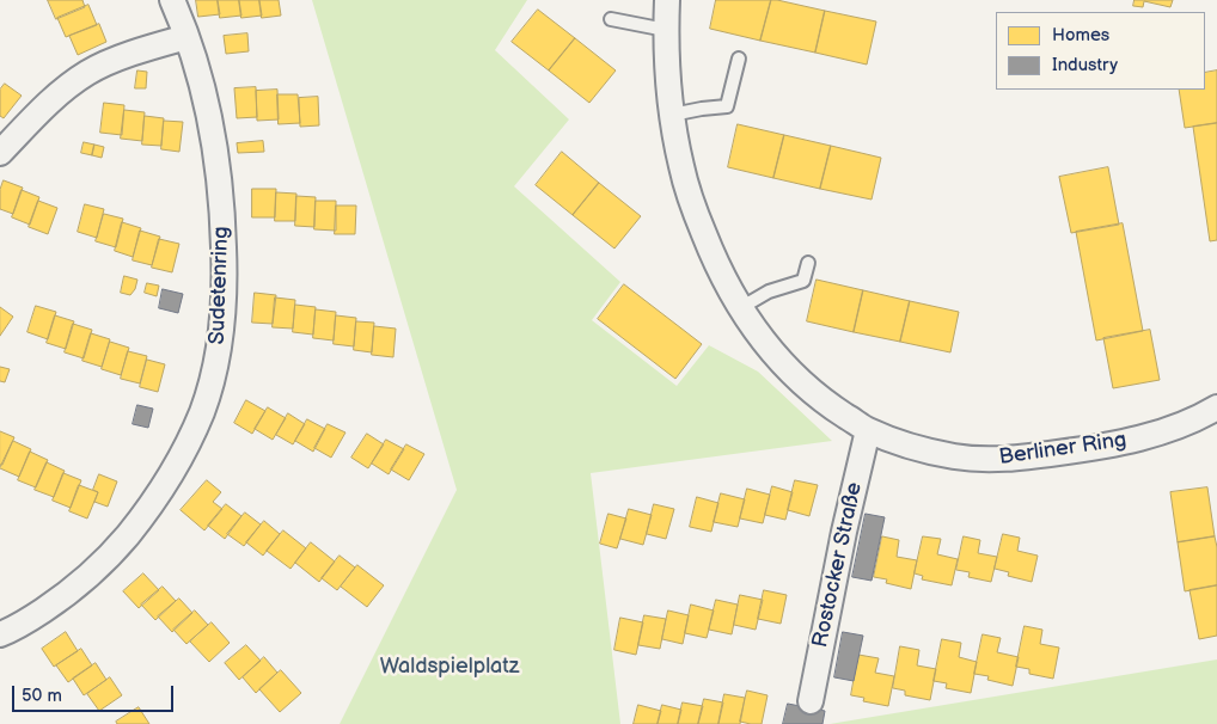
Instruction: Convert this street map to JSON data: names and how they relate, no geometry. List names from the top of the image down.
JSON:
{
  "streets": {
    "street": ["Sudetenring", "Berliner Ring", "Rostocker Straße"]
  },
  "crossings": [
    ["Berliner Ring", "Rostocker Straße"]
  ],
  "parks": ["Waldspielplatz"],
  "legend": ["Homes", "Industry"],
  "scale_bar": "50 m"
}
